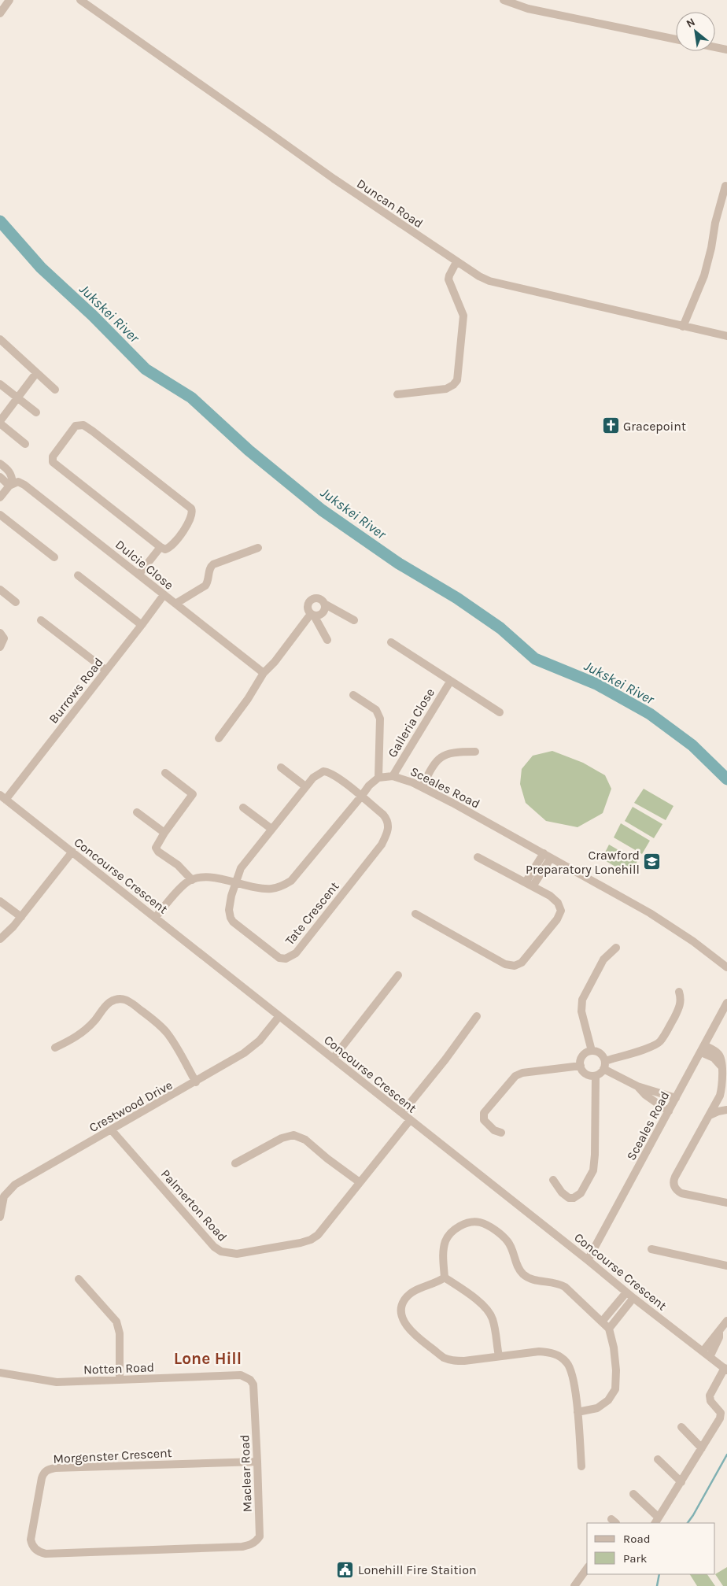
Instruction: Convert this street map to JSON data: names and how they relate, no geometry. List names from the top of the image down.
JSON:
{
  "streets": {
    "street": [
      "Duncan Road",
      "Dulcie Close",
      "Burrows Road",
      "Galleria Close",
      "Sceales Road",
      "Concourse Crescent",
      "Tate Crescent",
      "Crestwood Drive",
      "Palmerton Road",
      "Notten Road",
      "Morgenster Crescent",
      "Maclear Road"
    ]
  },
  "crossings": [
    ["Dulcie Close", "Burrows Road"],
    ["Burrows Road", "Concourse Crescent"],
    ["Galleria Close", "Sceales Road"],
    ["Sceales Road", "Concourse Crescent"],
    ["Concourse Crescent", "Crestwood Drive"],
    ["Concourse Crescent", "Palmerton Road"],
    ["Crestwood Drive", "Palmerton Road"],
    ["Notten Road", "Maclear Road"],
    ["Morgenster Crescent", "Maclear Road"]
  ],
  "districts": ["Lone Hill"],
  "water": ["Jukskei River"],
  "places": {
    "church": ["Gracepoint"],
    "school or university": ["Crawford Preparatory Lonehill"],
    "public building": ["Lonehill Fire Staition"]
  },
  "legend": ["Road", "Park"],
  "north": "top left"
}
